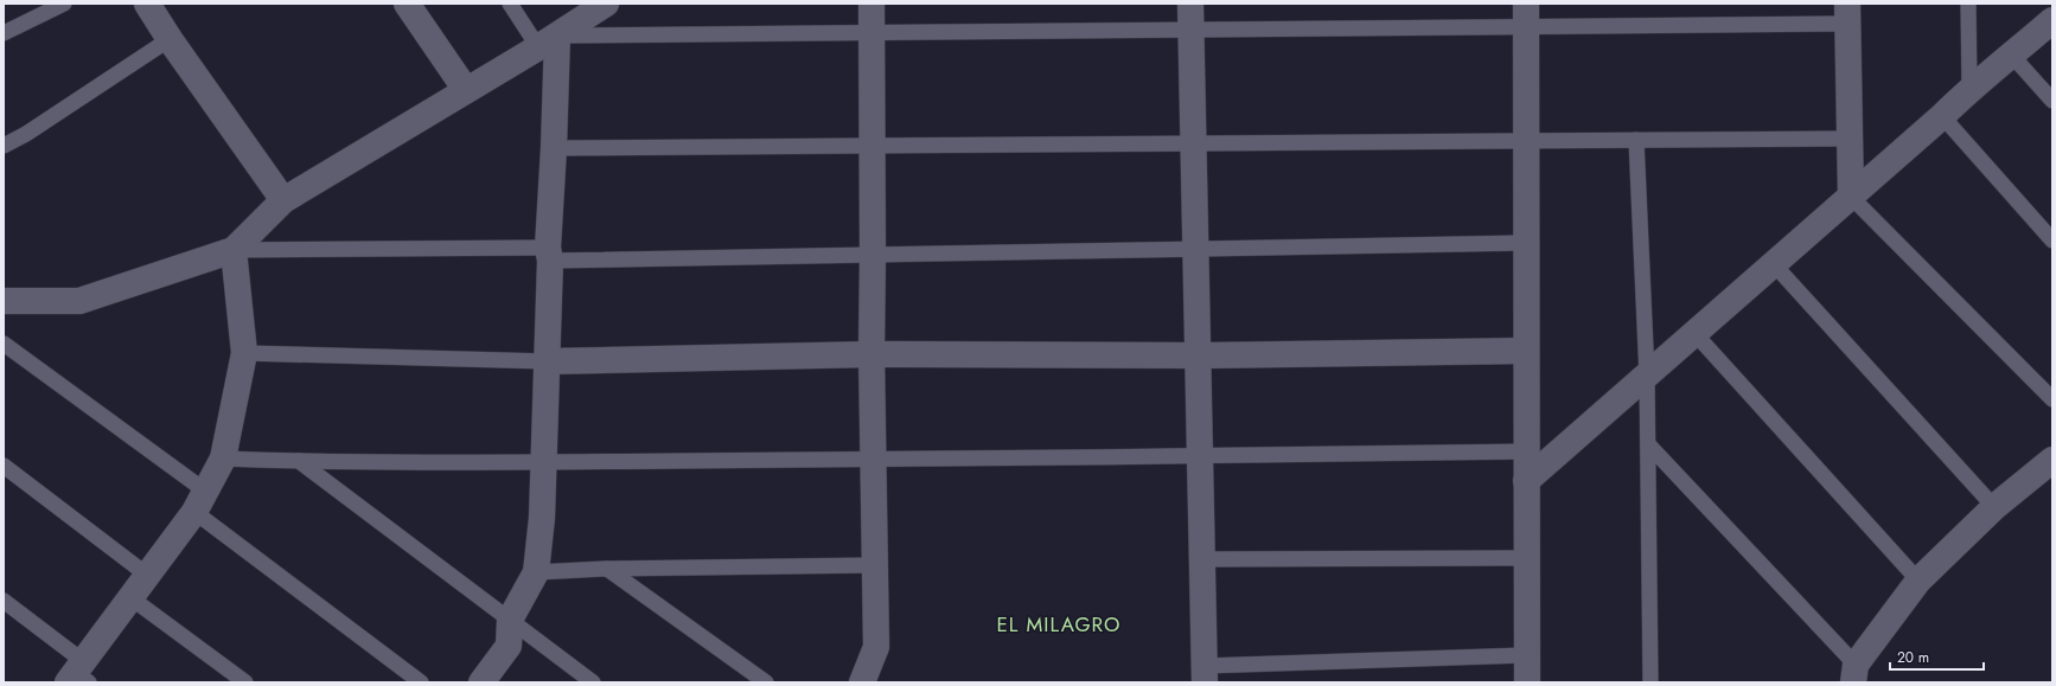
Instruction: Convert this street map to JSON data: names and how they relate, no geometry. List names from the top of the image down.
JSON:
{
  "districts": ["EL MILAGRO"],
  "scale_bar": "20 m"
}
